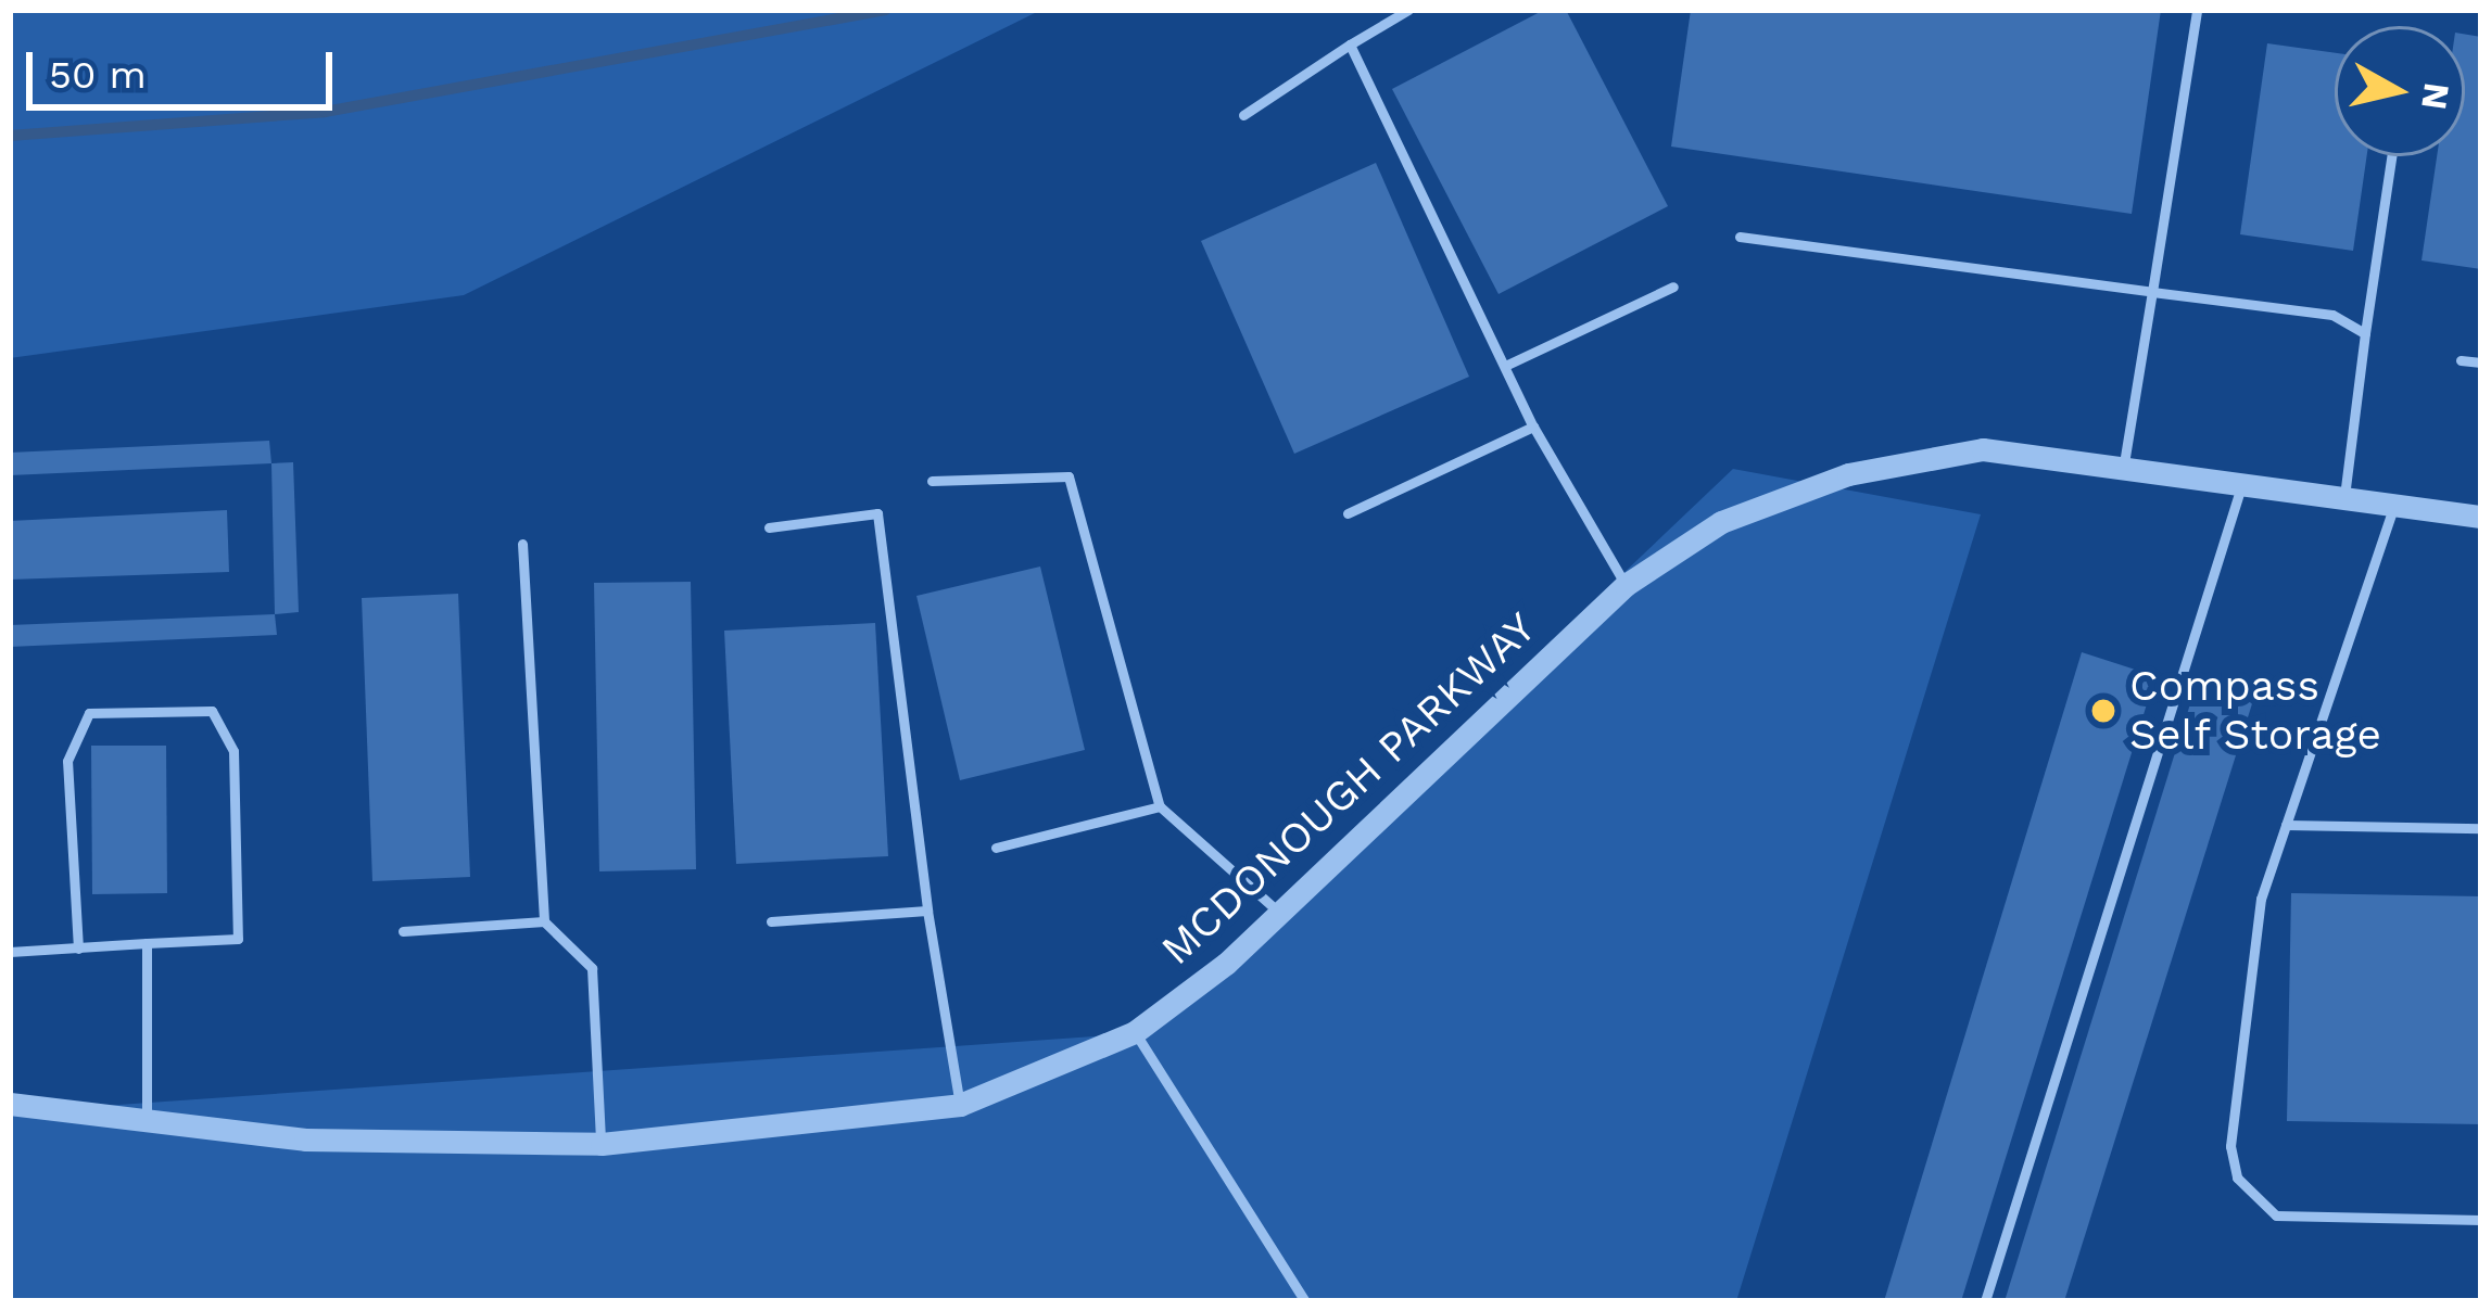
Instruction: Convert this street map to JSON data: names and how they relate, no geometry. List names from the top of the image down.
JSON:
{
  "streets": {
    "street": ["MCDONOUGH PARKWAY"]
  },
  "places": ["Compass Self Storage"],
  "scale_bar": "50 m",
  "north": "right"
}
